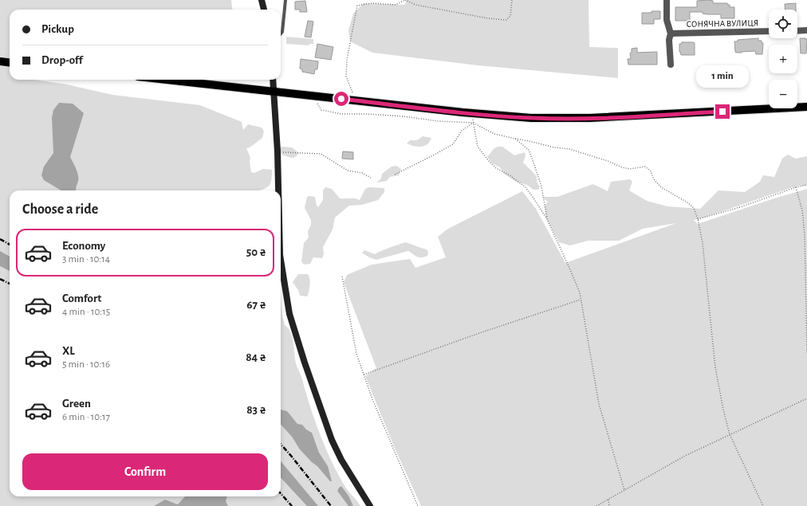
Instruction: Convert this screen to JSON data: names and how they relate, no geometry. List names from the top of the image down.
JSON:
{
  "streets": {
    "street": ["СОНЯЧНА ВУЛИЦЯ"]
  },
  "page": {
    "map_buttons": ["+", "−"],
    "banner": ["Pickup", "Drop-off"],
    "bubble": "1 min",
    "heading": "Choose a ride",
    "list": [
      {
        "name": "Economy",
        "note": "3 min · 10:14",
        "value": "50 ₴"
      },
      {
        "name": "Comfort",
        "note": "4 min · 10:15",
        "value": "67 ₴"
      },
      {
        "name": "XL",
        "note": "5 min · 10:16",
        "value": "84 ₴"
      },
      {
        "name": "Green",
        "note": "6 min · 10:17",
        "value": "83 ₴"
      }
    ],
    "buttons": "Confirm"
  }
}
